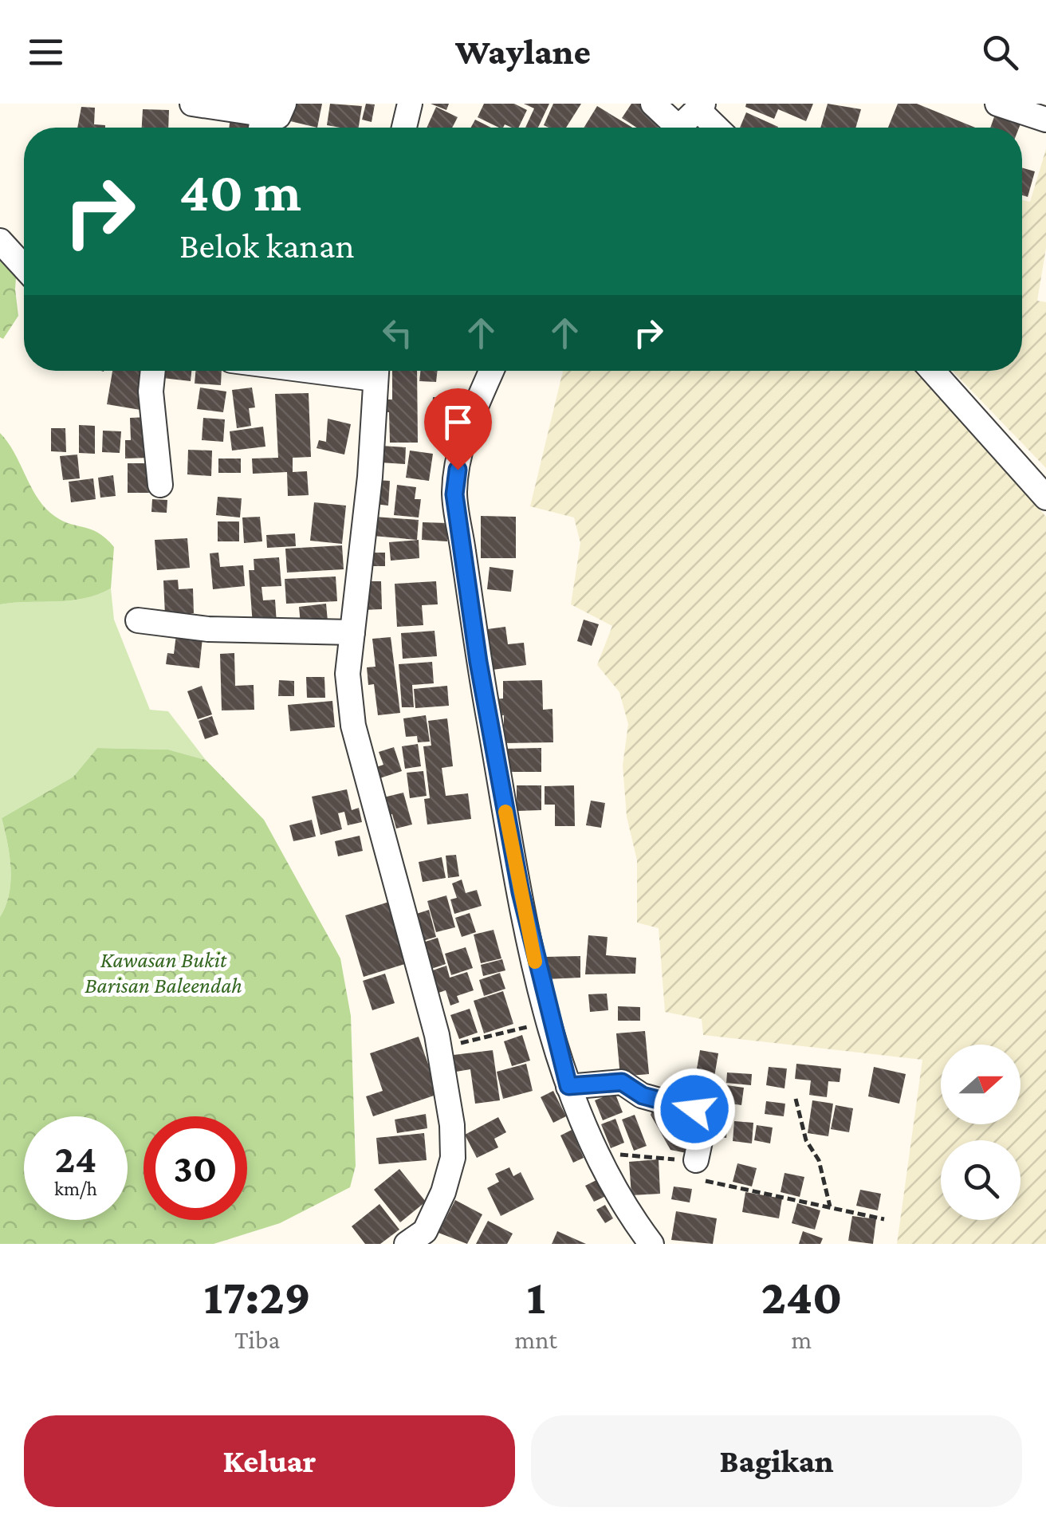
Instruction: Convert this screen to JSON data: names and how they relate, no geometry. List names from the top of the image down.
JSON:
{
  "parks": ["Kawasan Bukit Barisan Baleendah"],
  "north": "right",
  "page": {
    "header": "Waylane",
    "turn": ["40 m", "Belok kanan"],
    "speed": "24 km/h",
    "limit": "30",
    "eta": [
      "17:29",
      "Tiba",
      "1",
      "mnt",
      "240",
      "m"
    ],
    "buttons": ["Keluar", "Bagikan"]
  }
}
